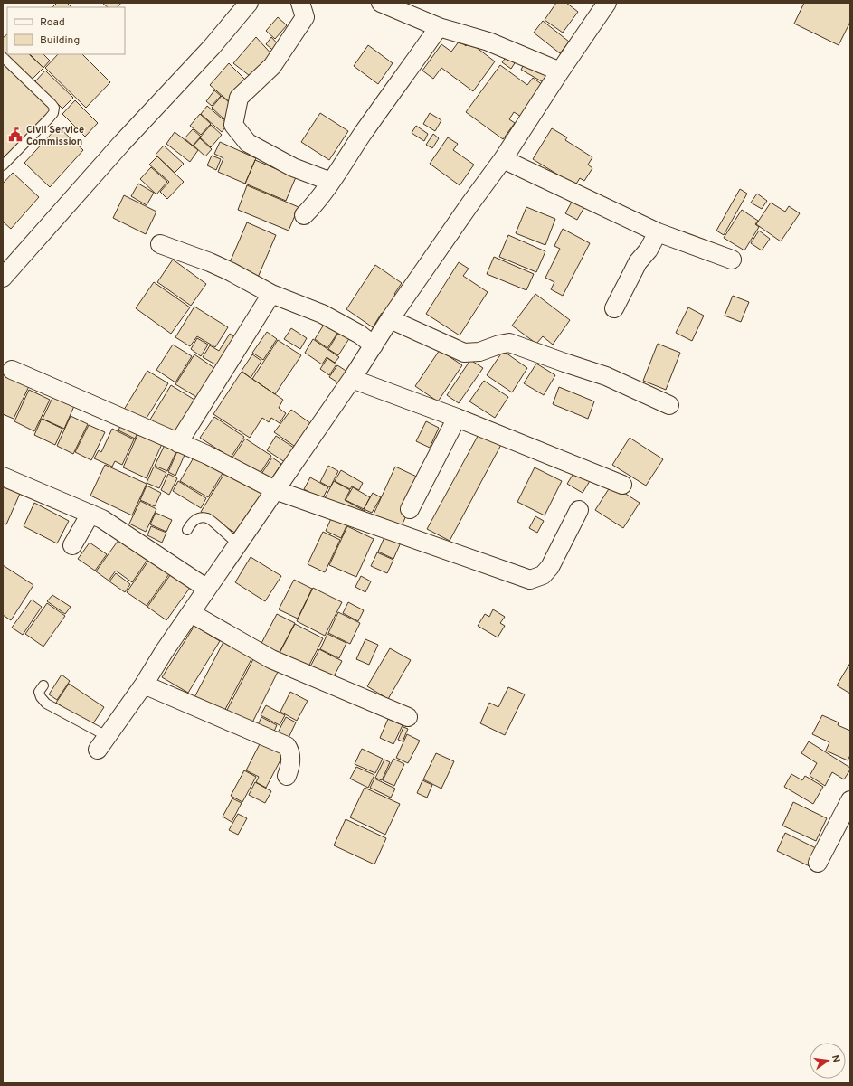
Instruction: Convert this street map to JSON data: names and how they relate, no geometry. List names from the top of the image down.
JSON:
{
  "places": {
    "public building": ["Civil Service Commission"]
  },
  "legend": ["Road", "Building"],
  "north": "right"
}
